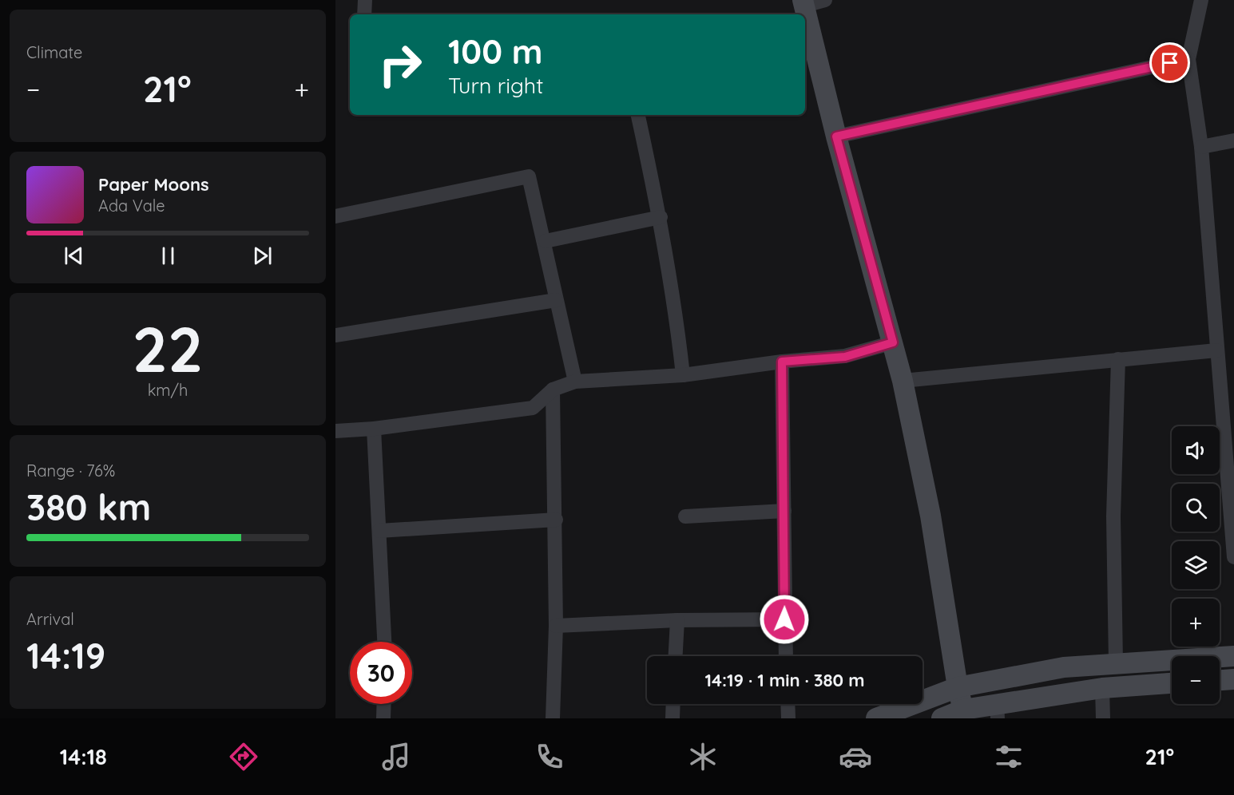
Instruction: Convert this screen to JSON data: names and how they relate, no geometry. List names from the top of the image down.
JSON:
{
  "page": {
    "tile": [
      "Climate",
      ["22", "km/h"],
      ["Range · 76%", "380 km"],
      ["Arrival", "14:19"]
    ],
    "turn": ["100 m", "Turn right"],
    "heat": ["−", "21°", "+"],
    "song": ["Paper Moons", "Ada Vale"],
    "map_buttons": ["+", "−"],
    "limit": "30",
    "trip": "14:19 · 1 min · 380 m",
    "tabs": ["14:18", "21°"]
  }
}
